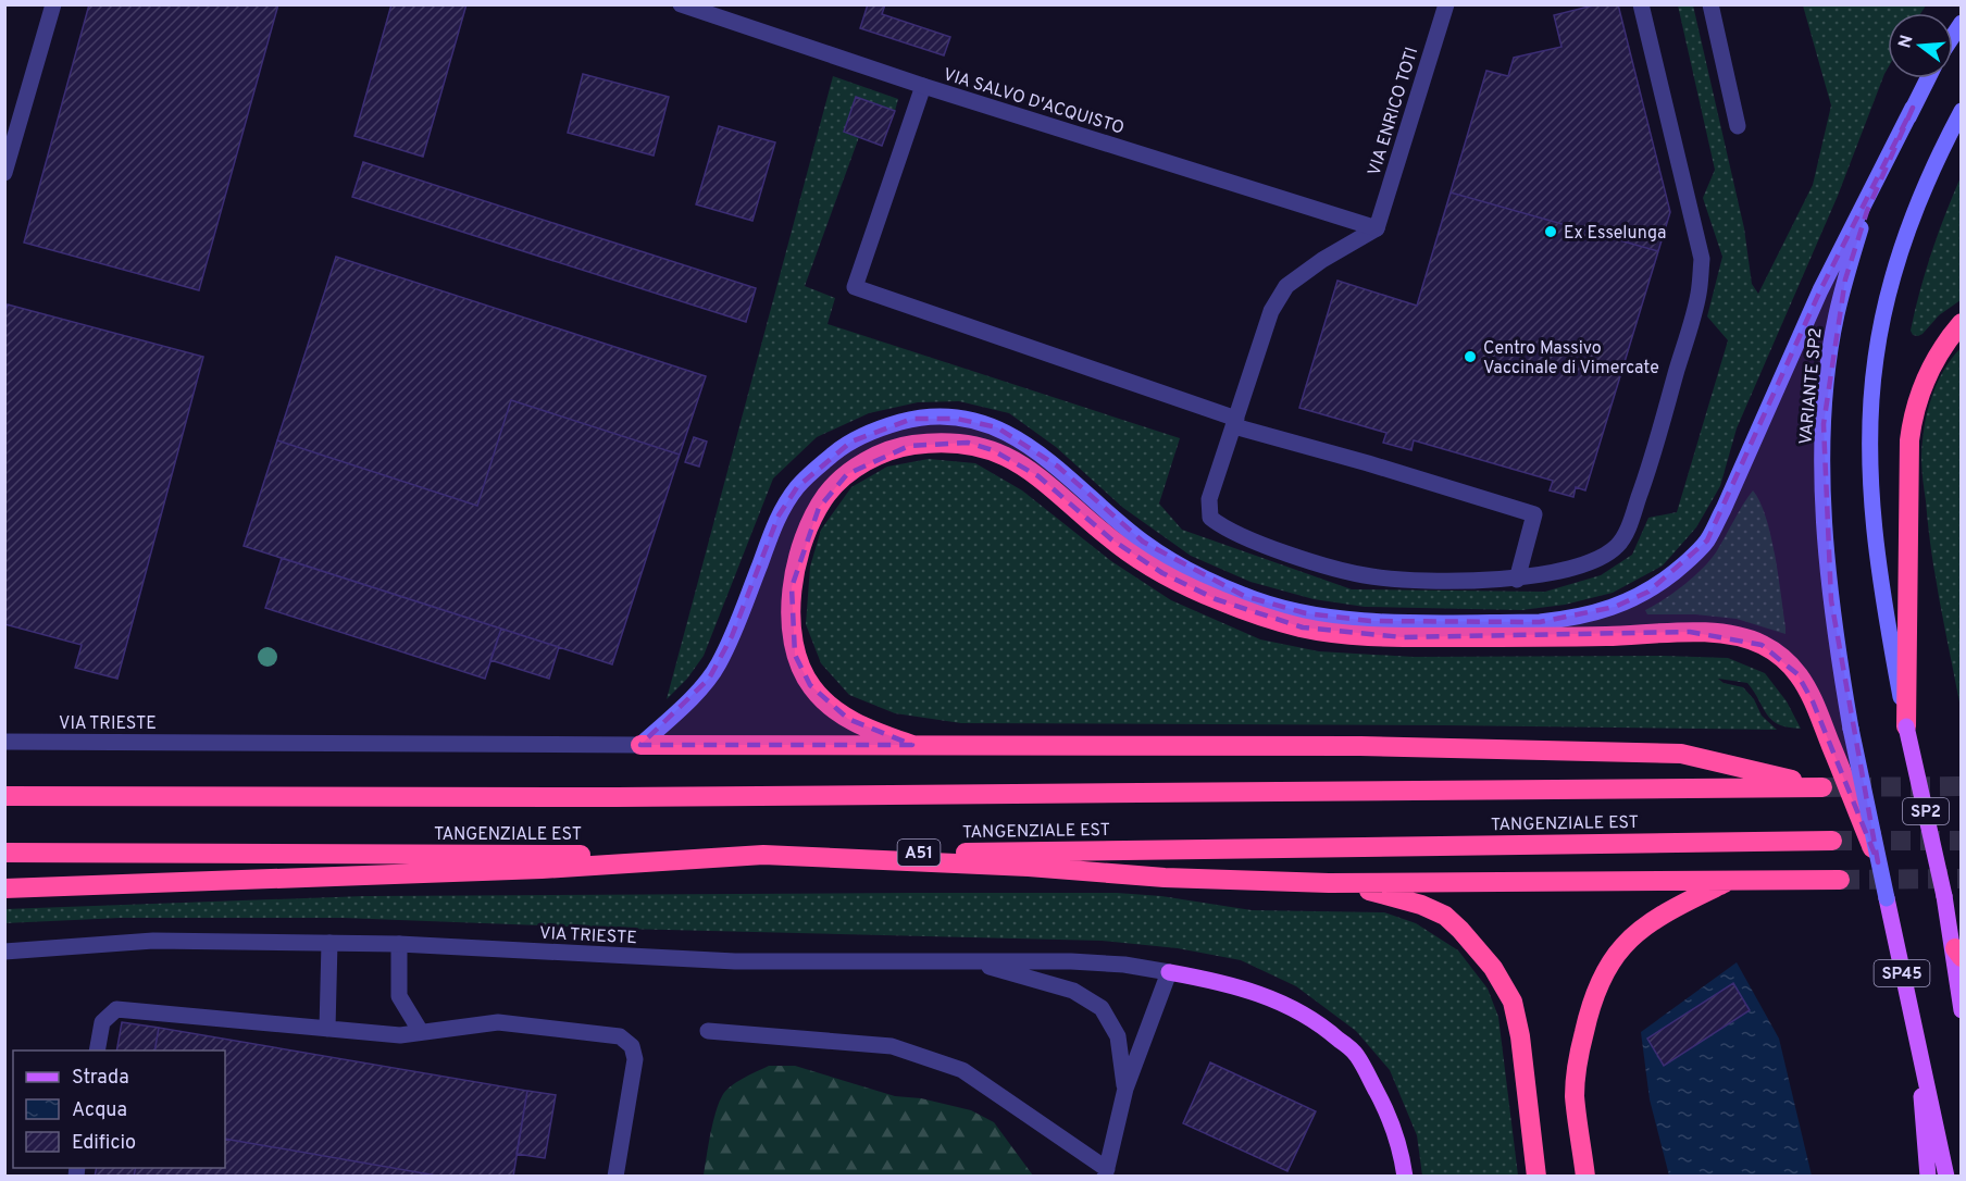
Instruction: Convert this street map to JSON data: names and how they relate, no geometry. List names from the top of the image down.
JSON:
{
  "streets": {
    "highway": ["TANGENZIALE EST", "A51"],
    "main road": ["VARIANTE SP2", "SP2", "SP45"],
    "street": ["VIA SALVO D'ACQUISTO", "VIA ENRICO TOTI", "VIA TRIESTE"]
  },
  "crossings": [
    ["VIA SALVO D'ACQUISTO", "VIA ENRICO TOTI"],
    ["VARIANTE SP2", "SP45"],
    ["SP2", "SP45"]
  ],
  "places": ["Ex Esselunga", "Centro Massivo Vaccinale di Vimercate"],
  "legend": ["Strada", "Acqua", "Edificio"],
  "north": "left"
}
